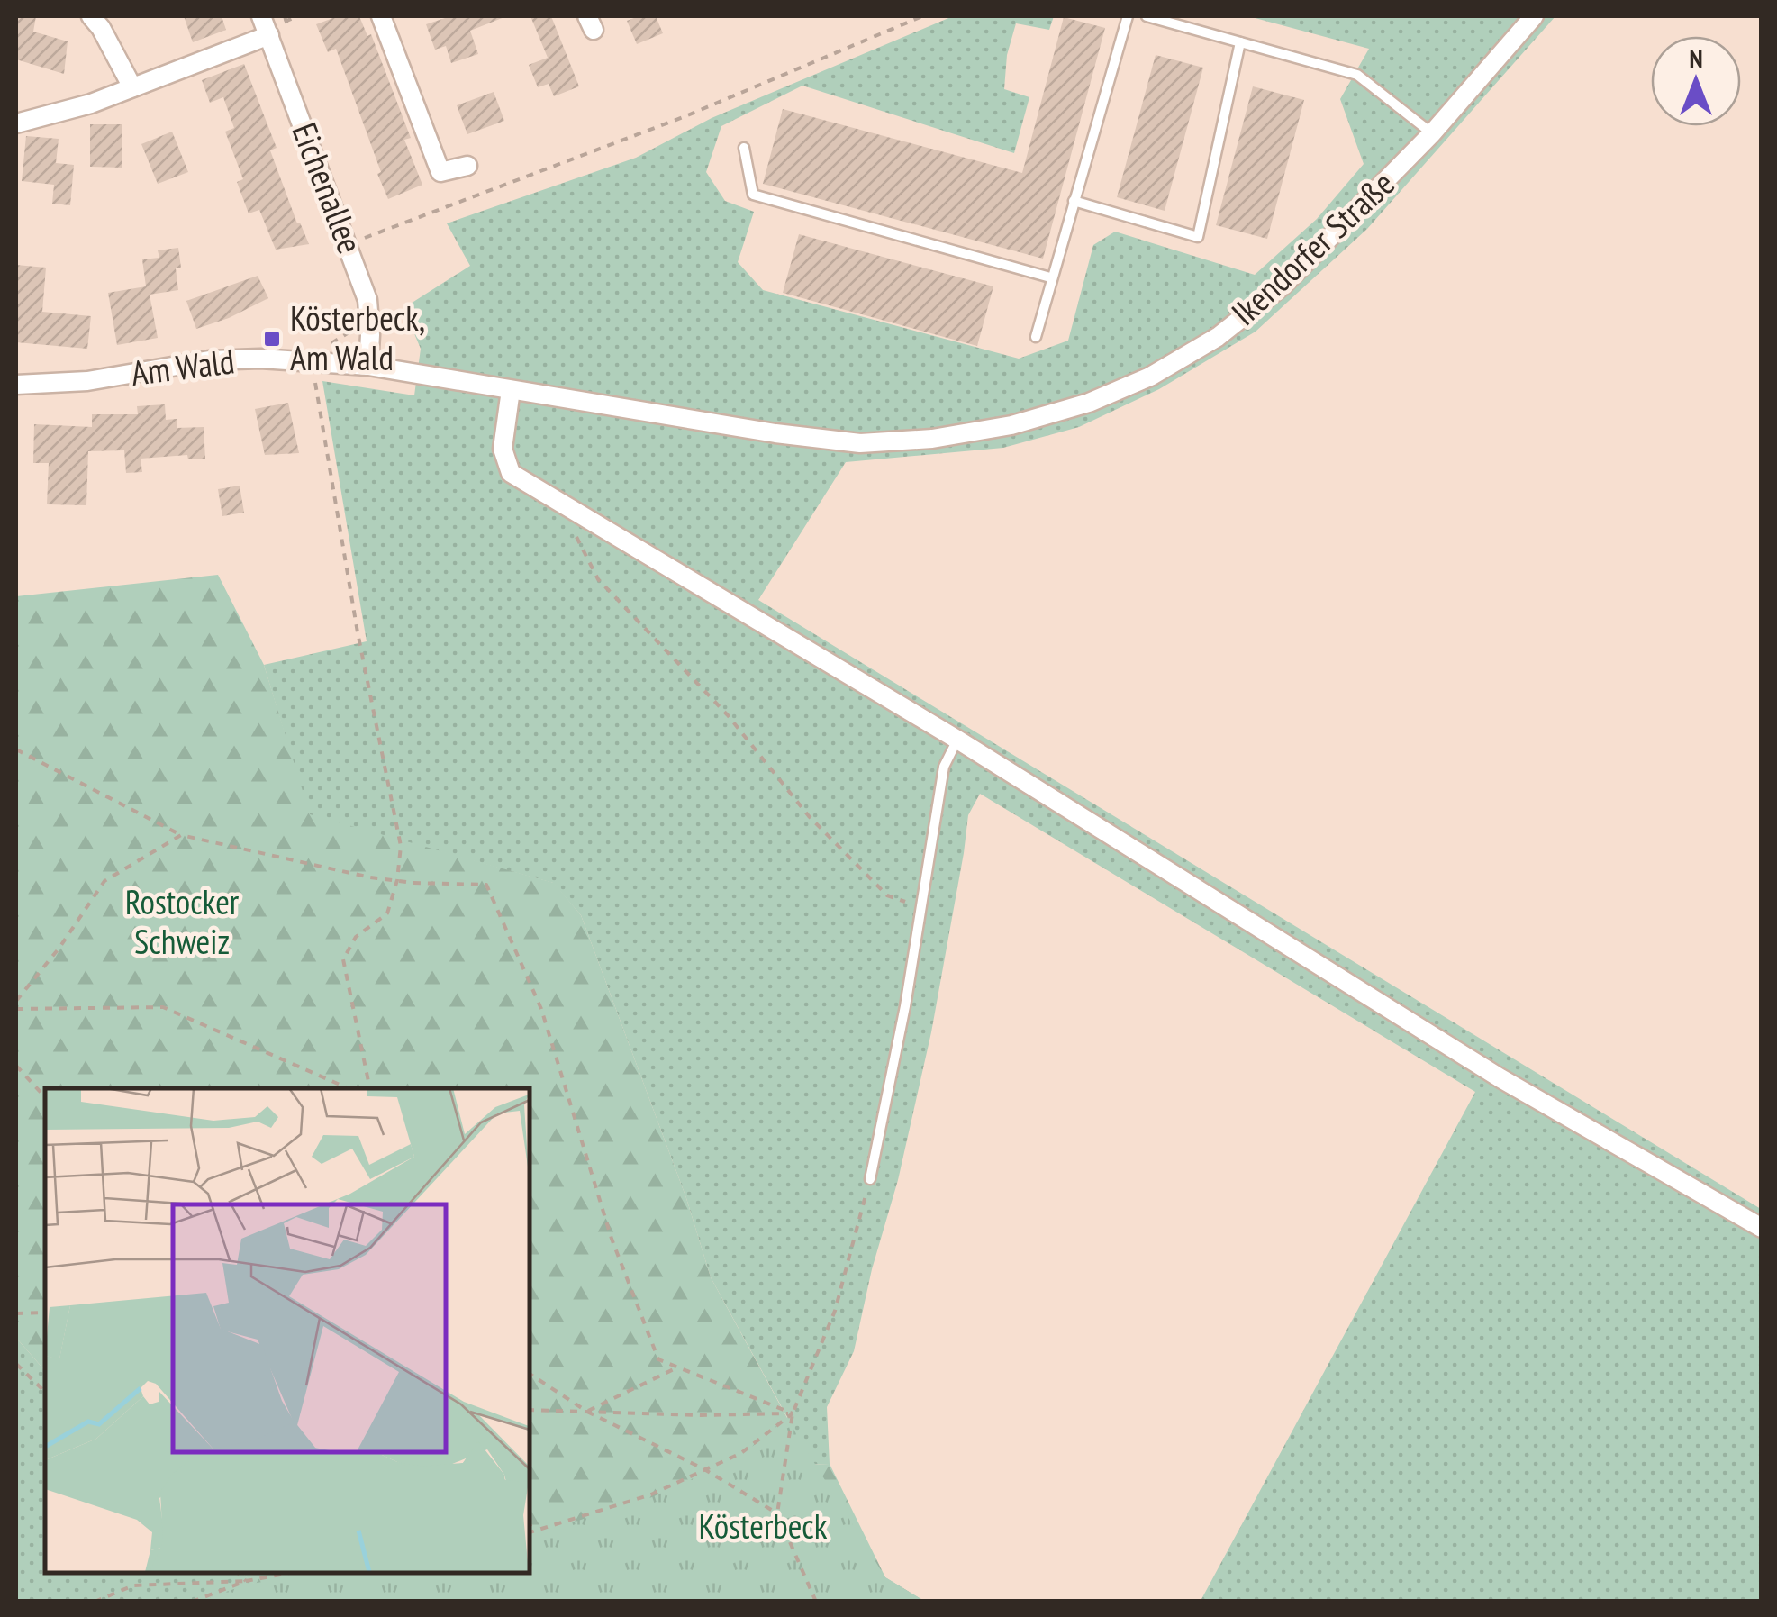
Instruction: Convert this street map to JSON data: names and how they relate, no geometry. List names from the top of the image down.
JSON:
{
  "streets": {
    "street": ["Eichenallee", "Ikendorfer Straße", "Am Wald"]
  },
  "crossings": [
    ["Eichenallee", "Am Wald"],
    ["Ikendorfer Straße", "Am Wald"]
  ],
  "parks": ["Rostocker Schweiz", "Kösterbeck"],
  "places": {
    "transit": ["Kösterbeck, Am Wald"]
  },
  "north": "top"
}
